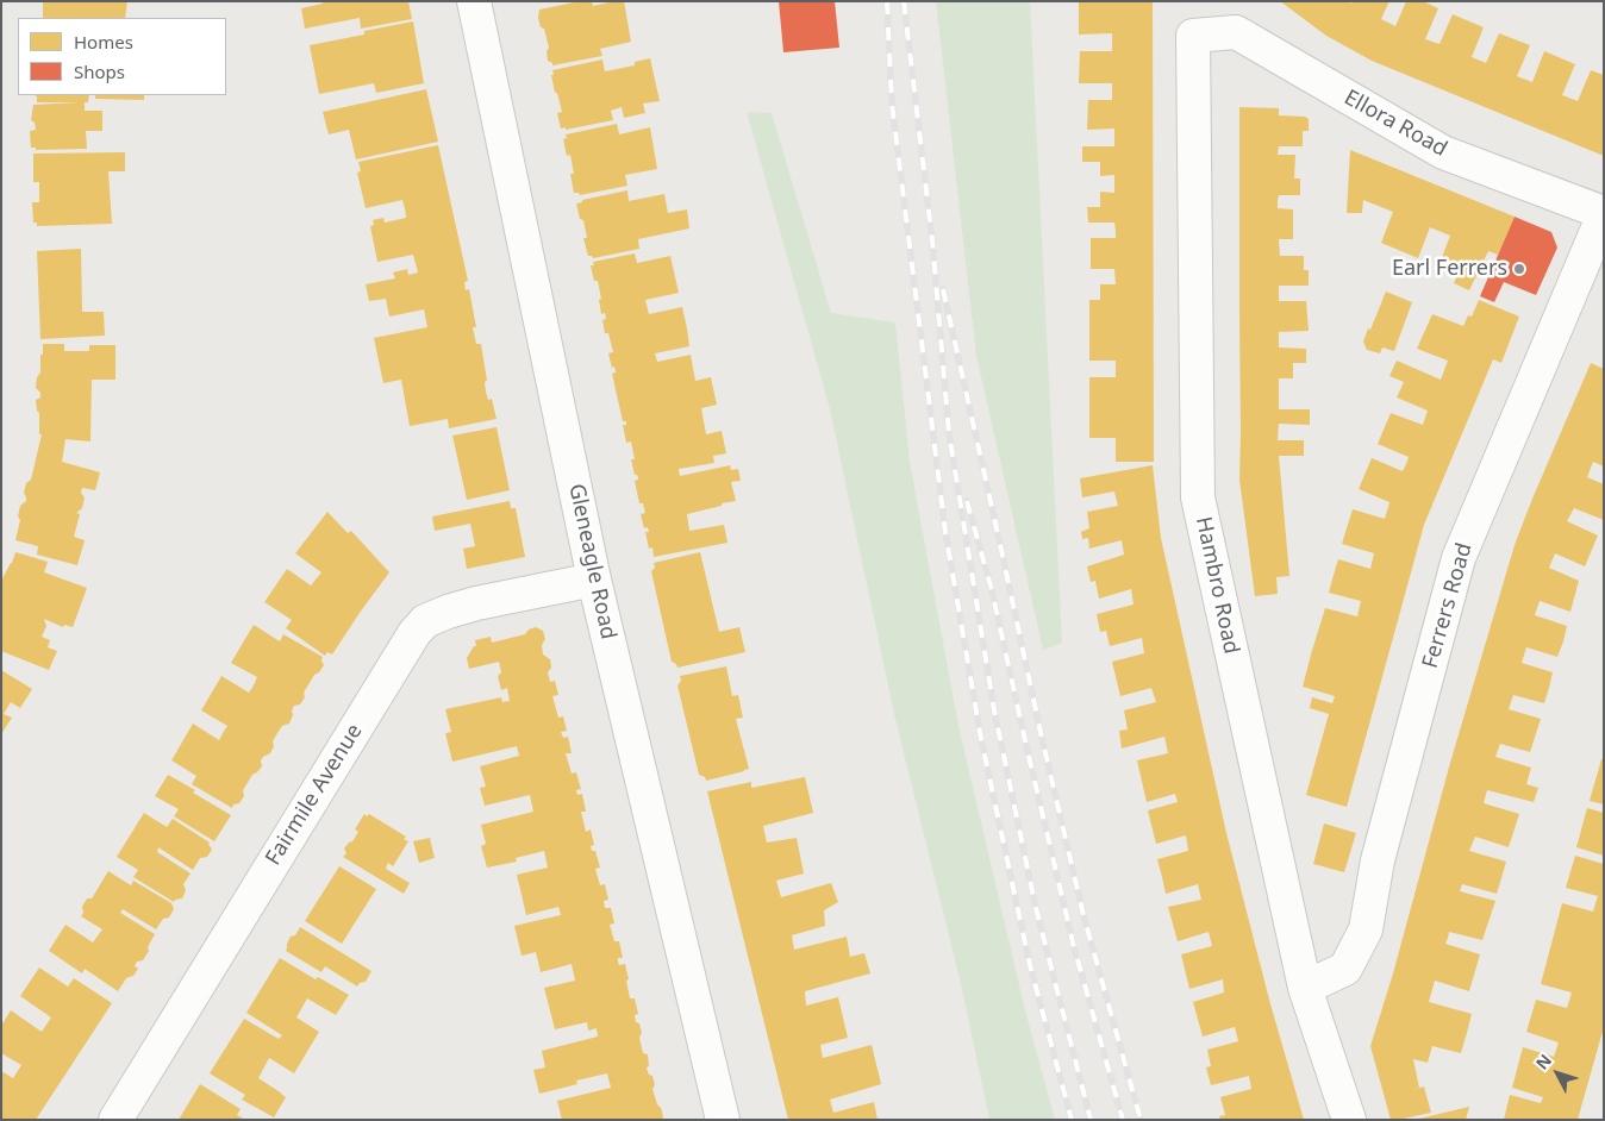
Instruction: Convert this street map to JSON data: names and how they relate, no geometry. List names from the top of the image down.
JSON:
{
  "streets": {
    "street": [
      "Ellora Road",
      "Gleneagle Road",
      "Hambro Road",
      "Ferrers Road",
      "Fairmile Avenue"
    ]
  },
  "crossings": [
    ["Ellora Road", "Hambro Road"],
    ["Ellora Road", "Ferrers Road"],
    ["Gleneagle Road", "Fairmile Avenue"],
    ["Hambro Road", "Ferrers Road"]
  ],
  "places": ["Earl Ferrers"],
  "legend": ["Homes", "Shops"],
  "north": "top left"
}
